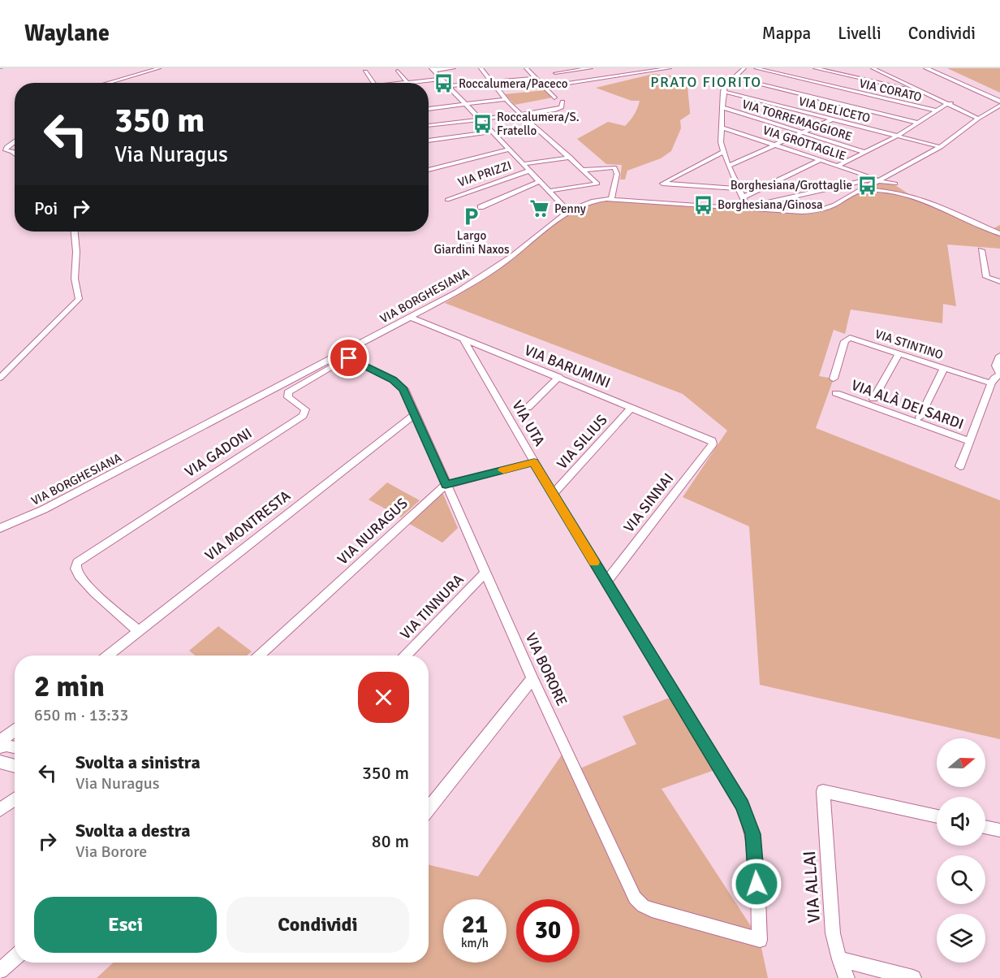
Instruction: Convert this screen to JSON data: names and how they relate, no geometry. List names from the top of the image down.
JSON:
{
  "streets": {
    "street": [
      "VIA CORATO",
      "VIA DELICETO",
      "VIA TORREMAGGIORE",
      "VIA GROTTAGLIE",
      "VIA PRIZZI",
      "VIA BORGHESIANA",
      "VIA STINTINO",
      "VIA BARUMINI",
      "VIA ALÀ DEI SARDI",
      "VIA UTA",
      "VIA SILIUS",
      "VIA GADONI",
      "VIA SINNAI",
      "VIA MONTRESTA",
      "VIA NURAGUS",
      "VIA TINNURA",
      "VIA BORORE",
      "VIA ALLAI"
    ]
  },
  "crossings": [
    ["VIA DELICETO", "VIA BORGHESIANA"],
    ["VIA GROTTAGLIE", "VIA BORGHESIANA"],
    ["VIA BORGHESIANA", "VIA BARUMINI"],
    ["VIA BORGHESIANA", "VIA GADONI"],
    ["VIA BARUMINI", "VIA UTA"],
    ["VIA BARUMINI", "VIA SILIUS"],
    ["VIA BARUMINI", "VIA GADONI"],
    ["VIA BARUMINI", "VIA SINNAI"],
    ["VIA UTA", "VIA SILIUS"],
    ["VIA UTA", "VIA SINNAI"],
    ["VIA UTA", "VIA NURAGUS"],
    ["VIA UTA", "VIA BORORE"],
    ["VIA GADONI", "VIA MONTRESTA"],
    ["VIA GADONI", "VIA BORORE"],
    ["VIA MONTRESTA", "VIA BORORE"],
    ["VIA NURAGUS", "VIA BORORE"],
    ["VIA TINNURA", "VIA BORORE"]
  ],
  "districts": ["PRATO FIORITO"],
  "places": {
    "bus stop": [
      "Roccalumera/Paceco",
      "Roccalumera/S. Fratello",
      "Borghesiana/Grottaglie",
      "Borghesiana/Ginosa"
    ],
    "supermarket": ["Penny"],
    "parking": ["Largo Giardini Naxos"]
  },
  "north": "right",
  "page": {
    "header": "Waylane",
    "nav": ["Mappa", "Livelli", "Condividi"],
    "turn": ["350 m", "Via Nuragus"],
    "then": "Poi",
    "heading": ["2 min", "650 m · 13:33"],
    "list": [
      {
        "name": "Svolta a sinistra",
        "note": "Via Nuragus",
        "value": "350 m"
      },
      {
        "name": "Svolta a destra",
        "note": "Via Borore",
        "value": "80 m"
      }
    ],
    "buttons": ["Esci", "Condividi"],
    "speed": "21 km/h",
    "limit": "30"
  }
}
